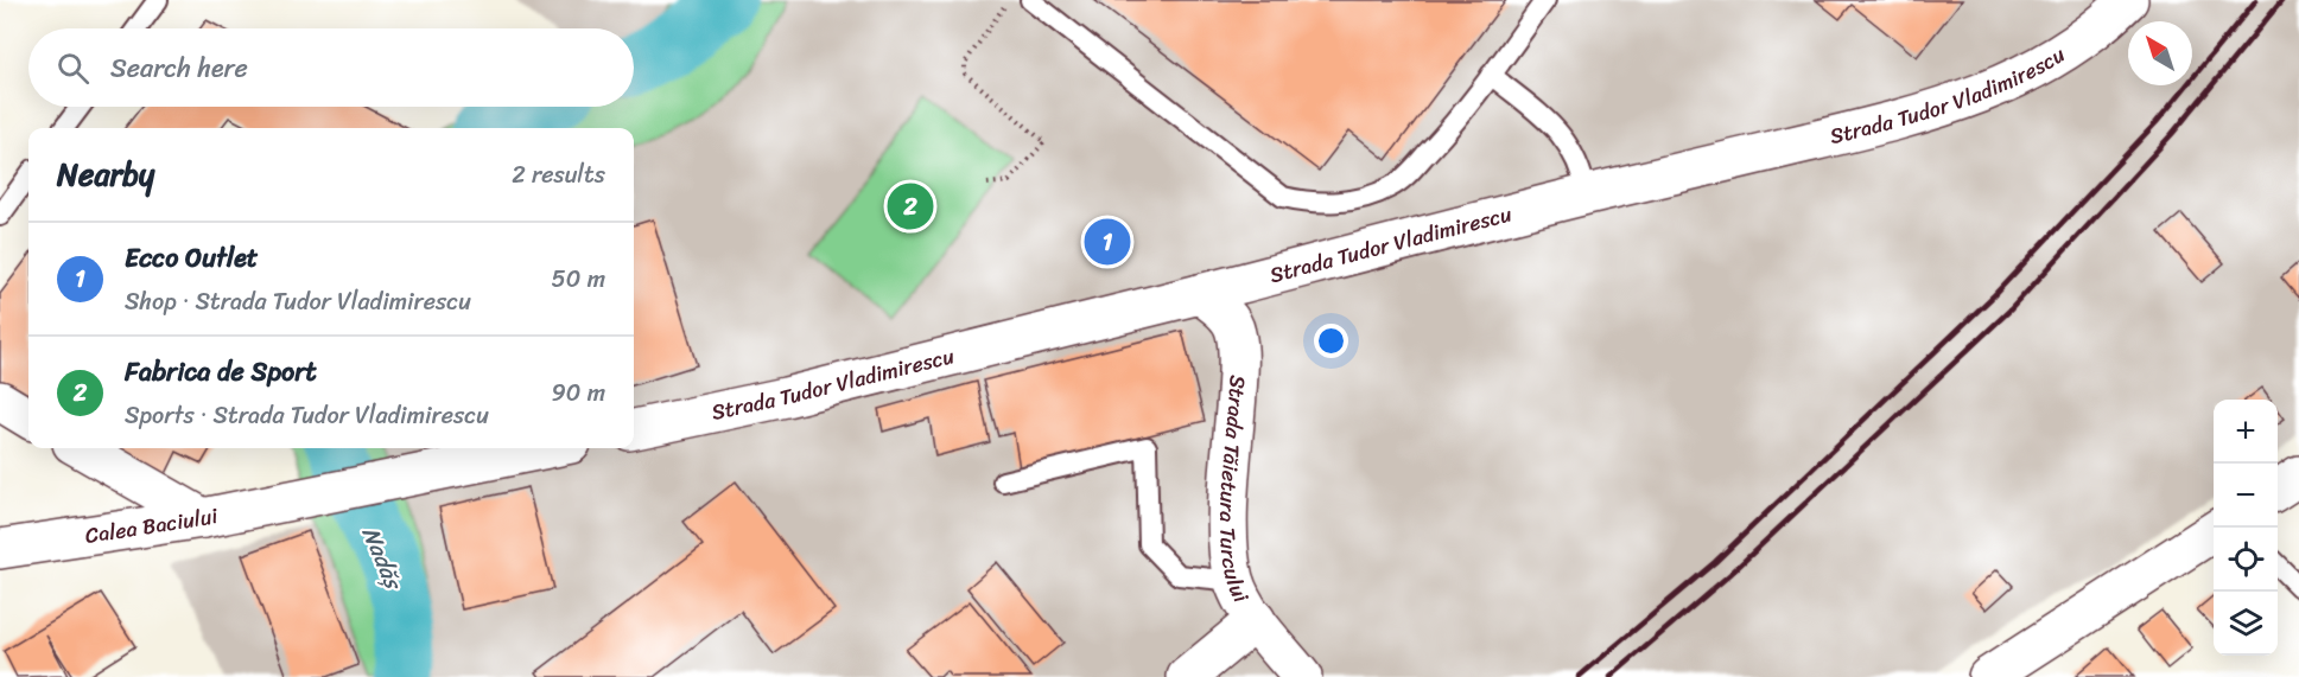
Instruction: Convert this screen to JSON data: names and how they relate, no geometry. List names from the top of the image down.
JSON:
{
  "streets": {
    "main road": ["Strada Tudor Vladimirescu", "Strada Tăietura Turcului", "Calea Baciului"]
  },
  "crossings": [
    ["Strada Tudor Vladimirescu", "Strada Tăietura Turcului"]
  ],
  "water": ["Nadăș"],
  "north": "top left",
  "page": {
    "search": "Search here",
    "heading": ["Nearby", "2 results"],
    "pins": ["2", "1"],
    "list": [
      {
        "mark": "1",
        "name": "Ecco Outlet",
        "note": "Shop · Strada Tudor Vladimirescu",
        "value": "50 m"
      },
      {
        "mark": "2",
        "name": "Fabrica de Sport",
        "note": "Sports · Strada Tudor Vladimirescu",
        "value": "90 m"
      }
    ],
    "map_buttons": ["+", "−"]
  }
}
